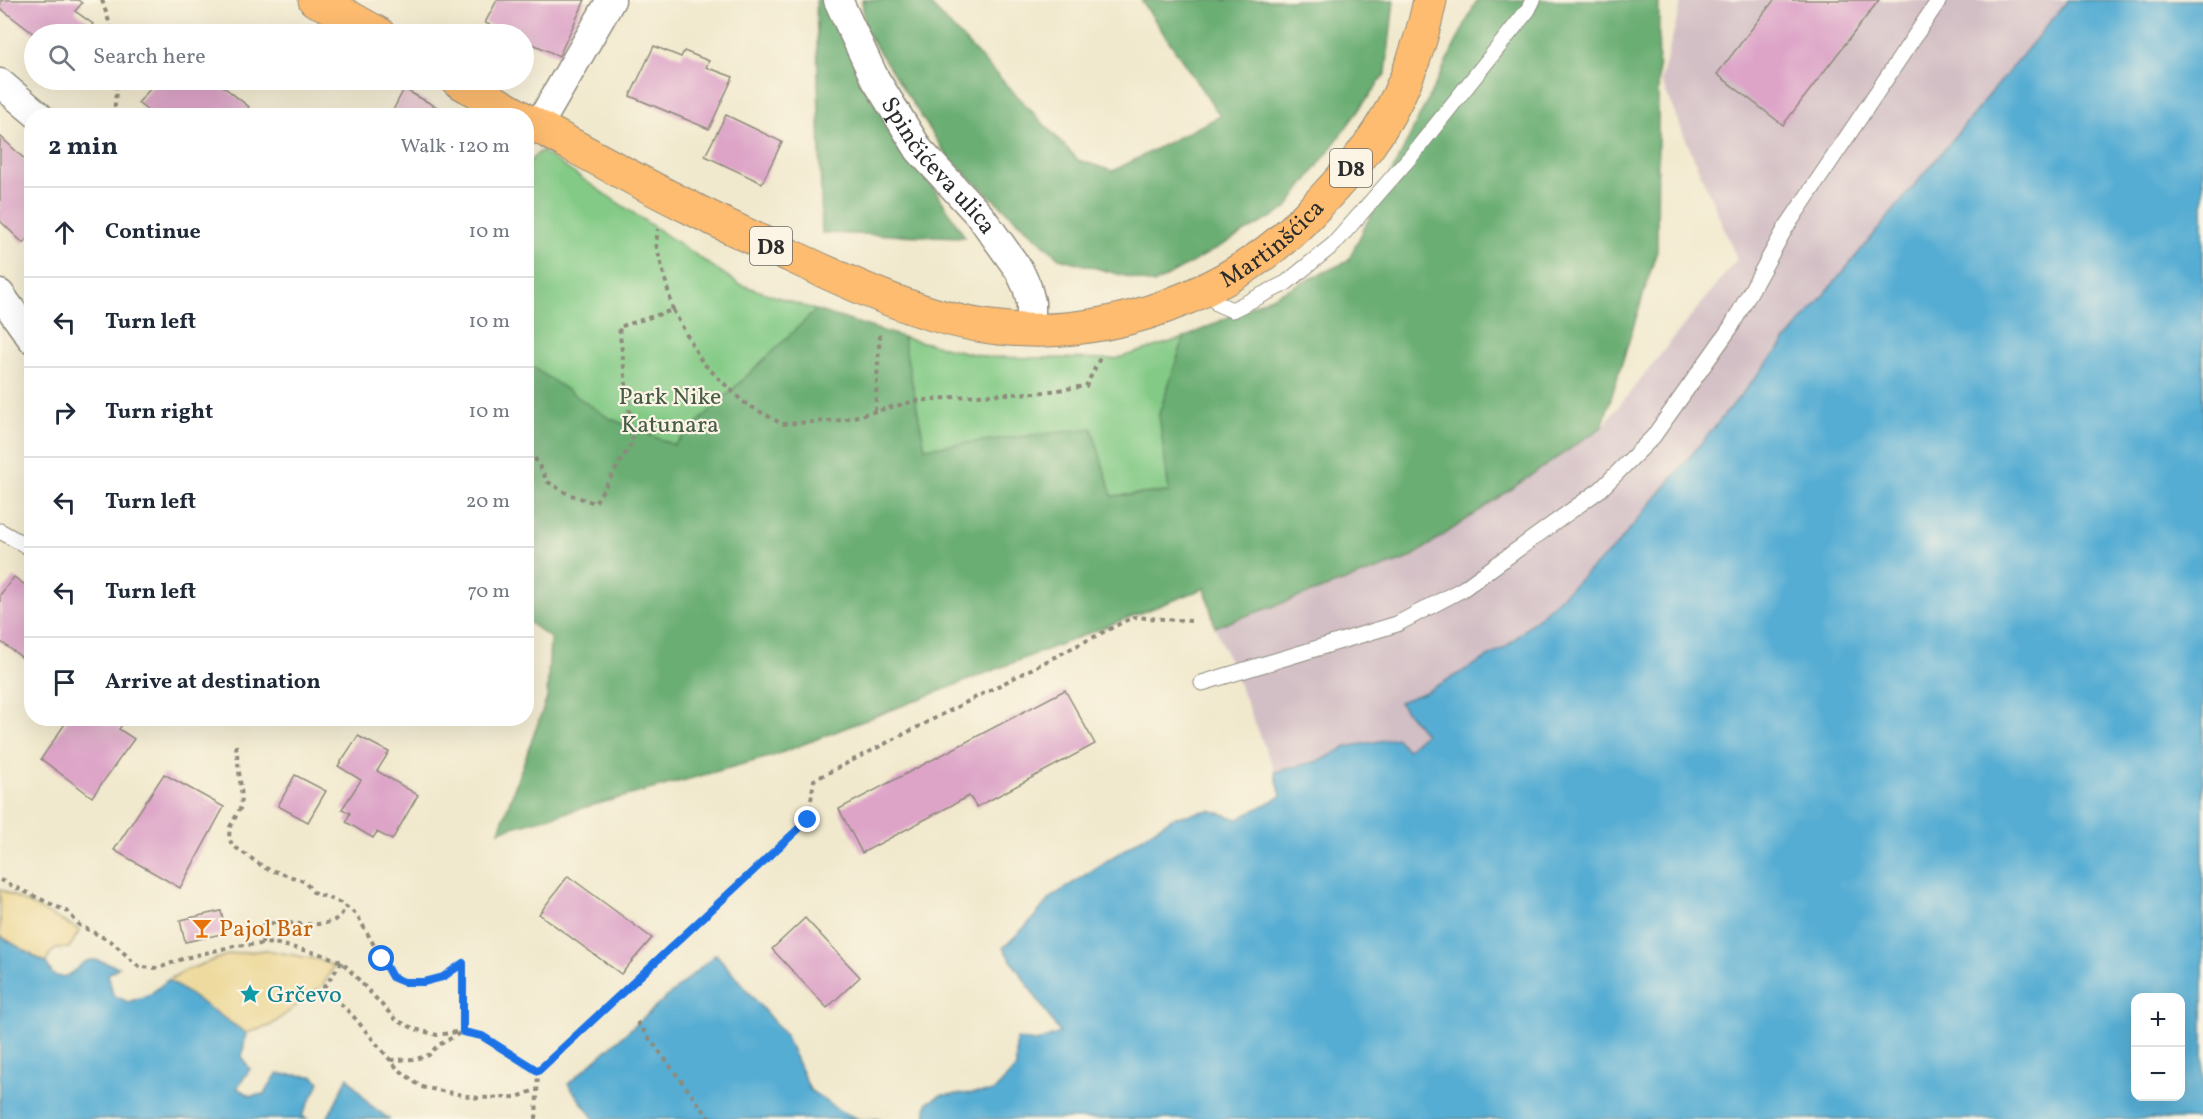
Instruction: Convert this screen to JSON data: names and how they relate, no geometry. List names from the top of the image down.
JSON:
{
  "streets": {
    "main road": ["D8", "Martinšćica"],
    "street": ["Spinčićeva ulica"]
  },
  "crossings": [
    ["Spinčićeva ulica", "D8"],
    ["Spinčićeva ulica", "Martinšćica"],
    ["D8", "Martinšćica"]
  ],
  "parks": ["Park Nike Katunara"],
  "places": {
    "bar": ["Pajol Bar"],
    "place": ["Grčevo"]
  },
  "page": {
    "search": "Search here",
    "heading": ["2 min", "Walk · 120 m"],
    "list": [
      ["Continue", "10 m"],
      ["Turn left", "10 m"],
      ["Turn right", "10 m"],
      ["Turn left", "20 m"],
      ["Turn left", "70 m"],
      "Arrive at destination"
    ],
    "map_buttons": ["+", "−"]
  }
}
